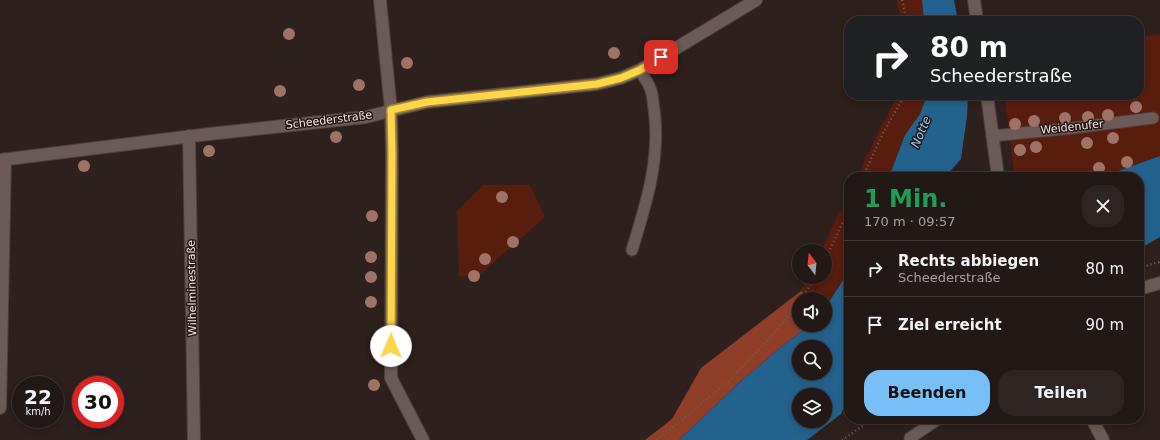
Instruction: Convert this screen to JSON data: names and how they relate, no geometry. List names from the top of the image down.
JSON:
{
  "streets": {
    "street": ["Scheederstraße", "Wilhelminestraße"],
    "lane": ["Weidenufer"]
  },
  "crossings": [
    ["Scheederstraße", "Wilhelminestraße"]
  ],
  "water": ["Notte"],
  "north": "top",
  "page": {
    "turn": ["80 m", "Scheederstraße"],
    "heading": ["1 Min.", "170 m · 09:57"],
    "list": [
      {
        "name": "Rechts abbiegen",
        "note": "Scheederstraße",
        "value": "80 m"
      },
      {
        "name": "Ziel erreicht",
        "value": "90 m"
      }
    ],
    "buttons": ["Beenden", "Teilen"],
    "speed": "22 km/h",
    "limit": "30"
  }
}
